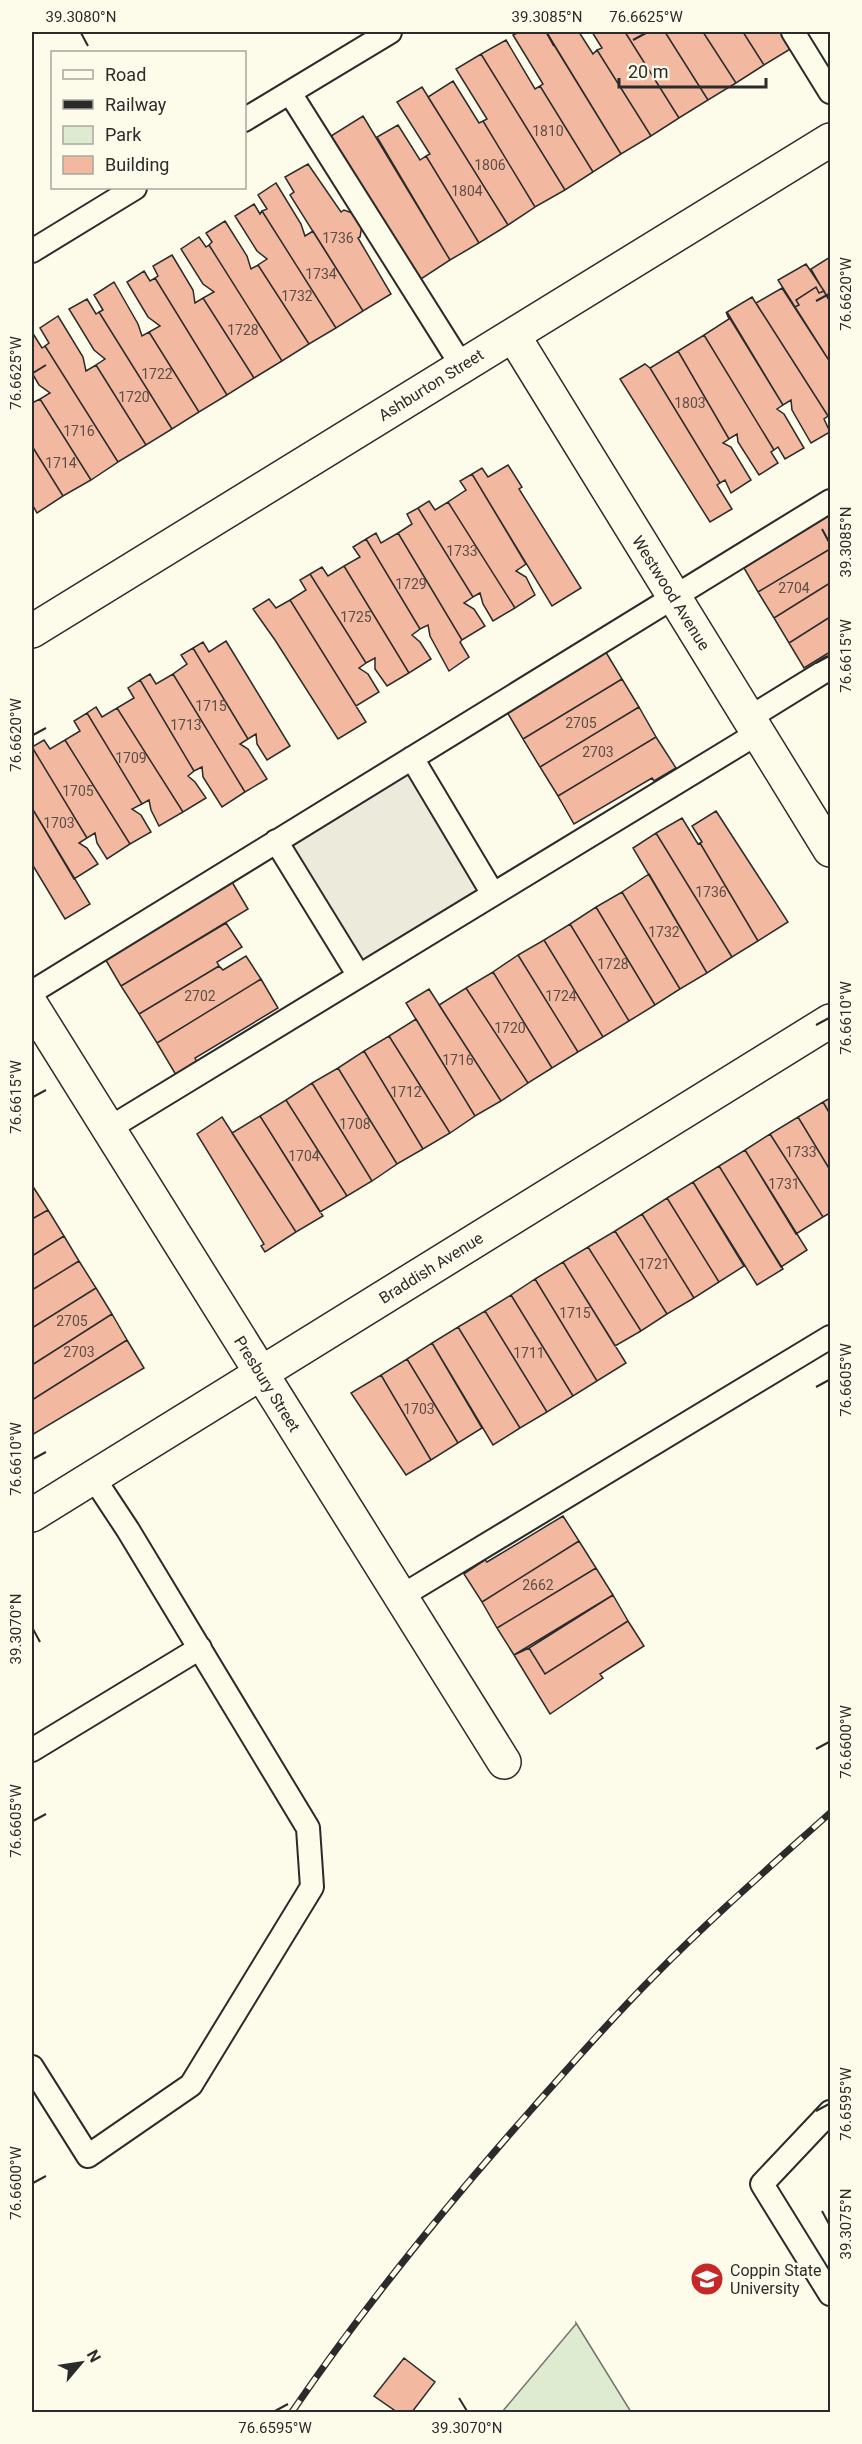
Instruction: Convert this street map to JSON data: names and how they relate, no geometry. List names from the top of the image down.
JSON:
{
  "streets": {
    "street": [
      "Ashburton Street",
      "Westwood Avenue",
      "Braddish Avenue",
      "Presbury Street"
    ]
  },
  "crossings": [
    ["Ashburton Street", "Westwood Avenue"],
    ["Braddish Avenue", "Presbury Street"]
  ],
  "places": {
    "school or university": ["Coppin State University"]
  },
  "house_numbers": [
    "1810",
    "1806",
    "1804",
    "1736",
    "1734",
    "1732",
    "1728",
    "1722",
    "1720",
    "1803",
    "1716",
    "1714",
    "1733",
    "1729",
    "2704",
    "1725",
    "1715",
    "2705",
    "1713",
    "2703",
    "1709",
    "1705",
    "1703",
    "1736",
    "1732",
    "1728",
    "2702",
    "1724",
    "1720",
    "1716",
    "1712",
    "1708",
    "1733",
    "1704",
    "1731",
    "1721",
    "1715",
    "2705",
    "2703",
    "1711",
    "1703",
    "2662"
  ],
  "legend": [
    "Road",
    "Railway",
    "Park",
    "Building"
  ],
  "scale_bar": "20 m",
  "north": "top right",
  "coordinates": [
    "39.3080°N",
    "39.3085°N",
    "76.6625°W",
    "76.6620°W",
    "76.6615°W",
    "76.6610°W",
    "76.6605°W",
    "39.3070°N",
    "76.6600°W",
    "76.6595°W",
    "39.3075°N"
  ]
}
